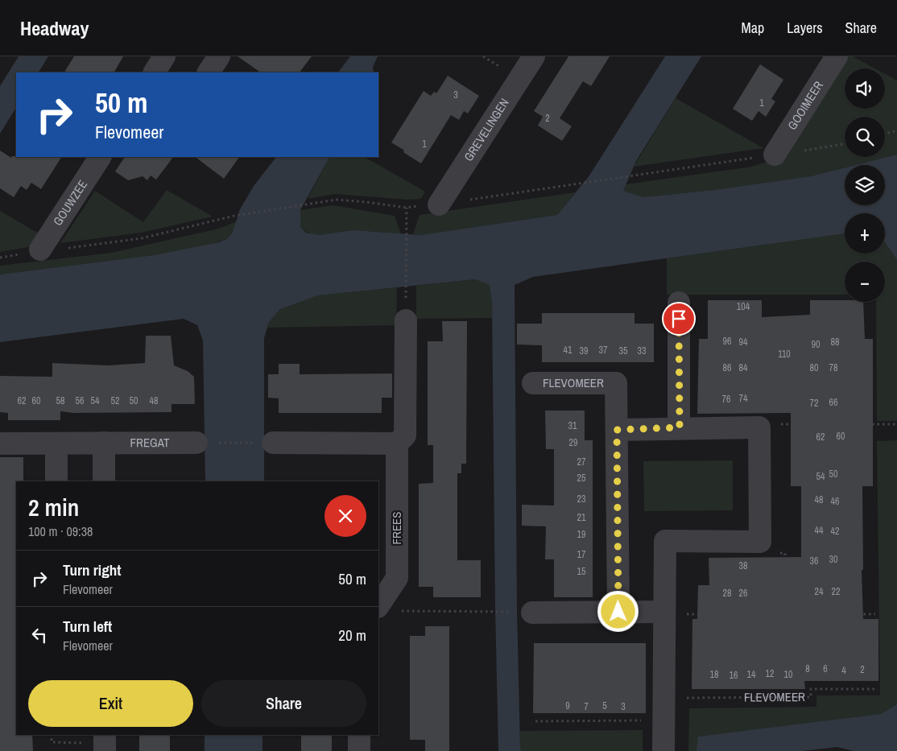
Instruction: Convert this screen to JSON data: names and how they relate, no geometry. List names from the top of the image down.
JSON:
{
  "streets": {
    "street": [
      "GOOIMEER",
      "GREVELINGEN",
      "GOUWZEE",
      "FLEVOMEER",
      "FREGAT",
      "FREES"
    ]
  },
  "house_numbers": [
    "3",
    "1",
    "2",
    "1",
    "104",
    "96",
    "94",
    "88",
    "90",
    "41",
    "37",
    "39",
    "35",
    "33",
    "110",
    "86",
    "84",
    "80",
    "78",
    "74",
    "76",
    "62",
    "60",
    "58",
    "56",
    "54",
    "52",
    "50",
    "48",
    "66",
    "72",
    "31",
    "60",
    "62",
    "29",
    "27",
    "50",
    "54",
    "25",
    "23",
    "48",
    "46",
    "21",
    "44",
    "42",
    "19",
    "17",
    "30",
    "36",
    "38",
    "15",
    "24",
    "22",
    "28",
    "26",
    "8",
    "6",
    "2",
    "4",
    "12",
    "18",
    "14",
    "10",
    "16",
    "9",
    "5",
    "7",
    "3"
  ],
  "page": {
    "header": "Headway",
    "nav": ["Map", "Layers", "Share"],
    "map_buttons": ["+", "−"],
    "turn": ["50 m", "Flevomeer"],
    "heading": ["2 min", "100 m · 09:38"],
    "list": [
      {
        "name": "Turn right",
        "note": "Flevomeer",
        "value": "50 m"
      },
      {
        "name": "Turn left",
        "note": "Flevomeer",
        "value": "20 m"
      }
    ],
    "buttons": ["Exit", "Share"]
  }
}
